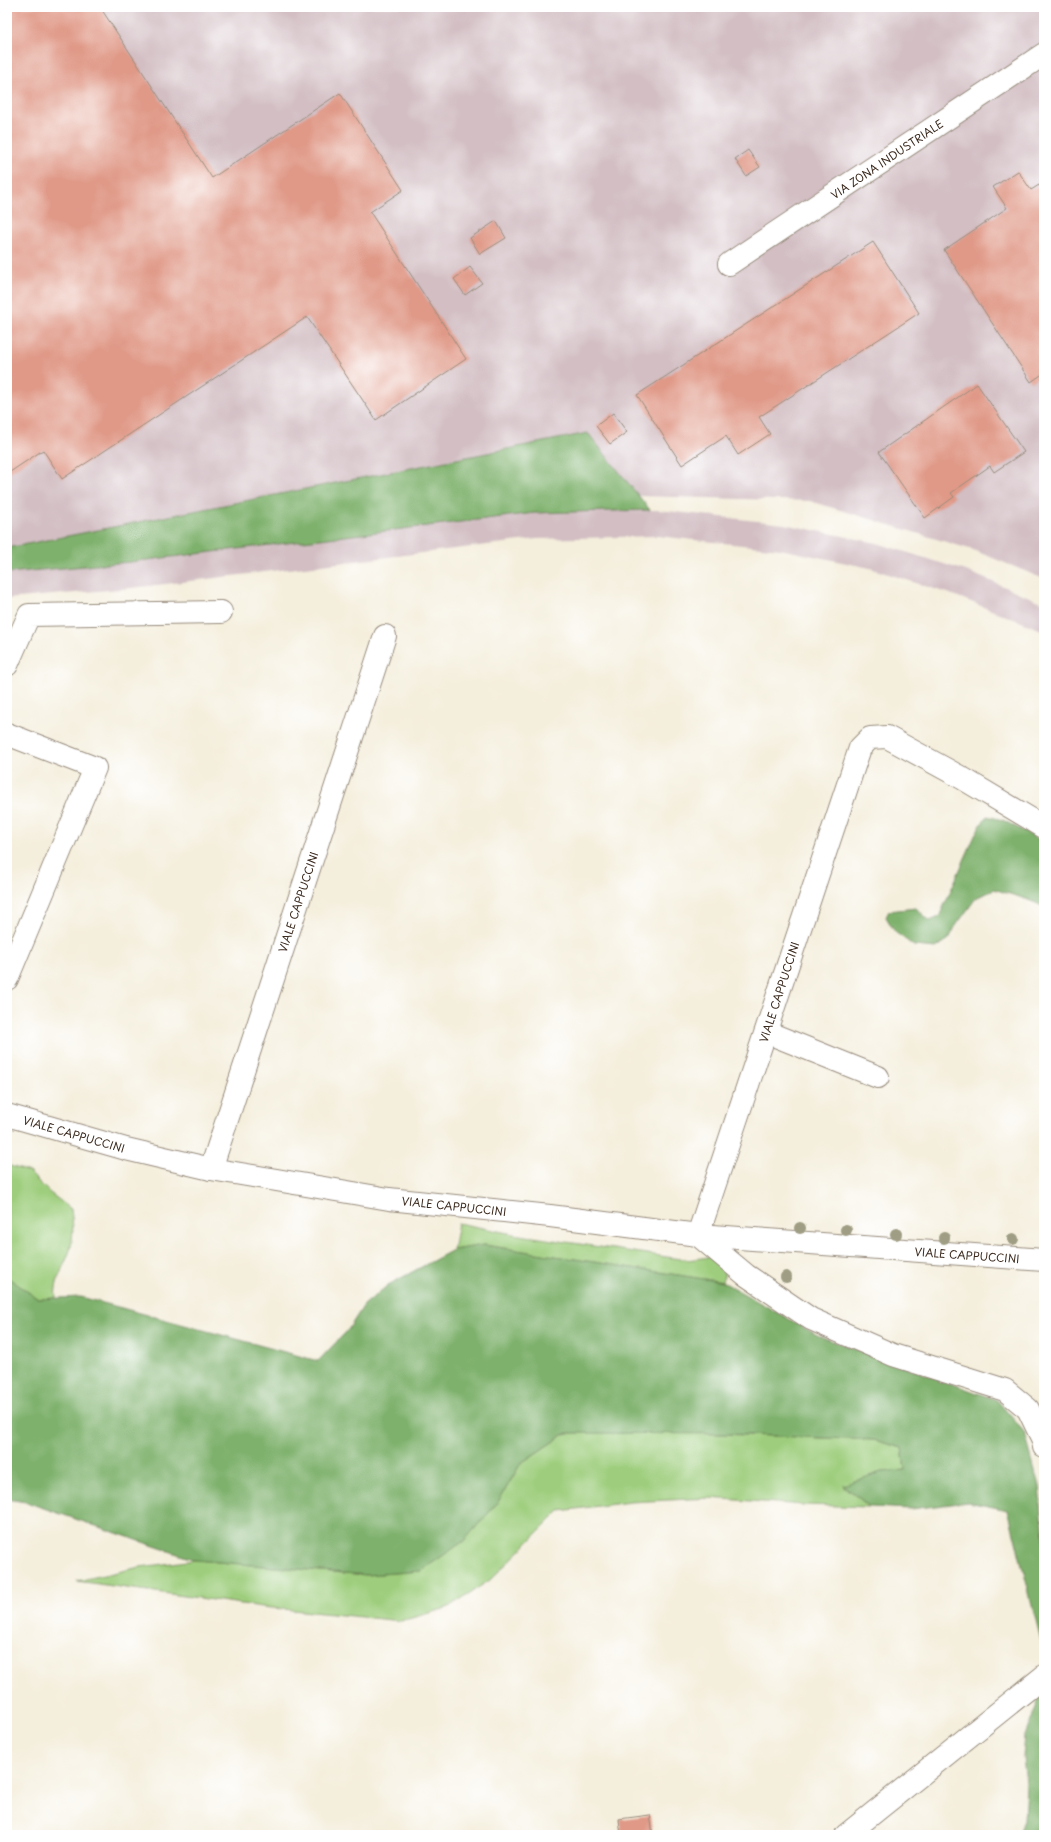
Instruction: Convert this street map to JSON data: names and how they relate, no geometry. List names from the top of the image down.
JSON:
{
  "streets": {
    "street": ["VIA ZONA INDUSTRIALE", "VIALE CAPPUCCINI"]
  }
}
